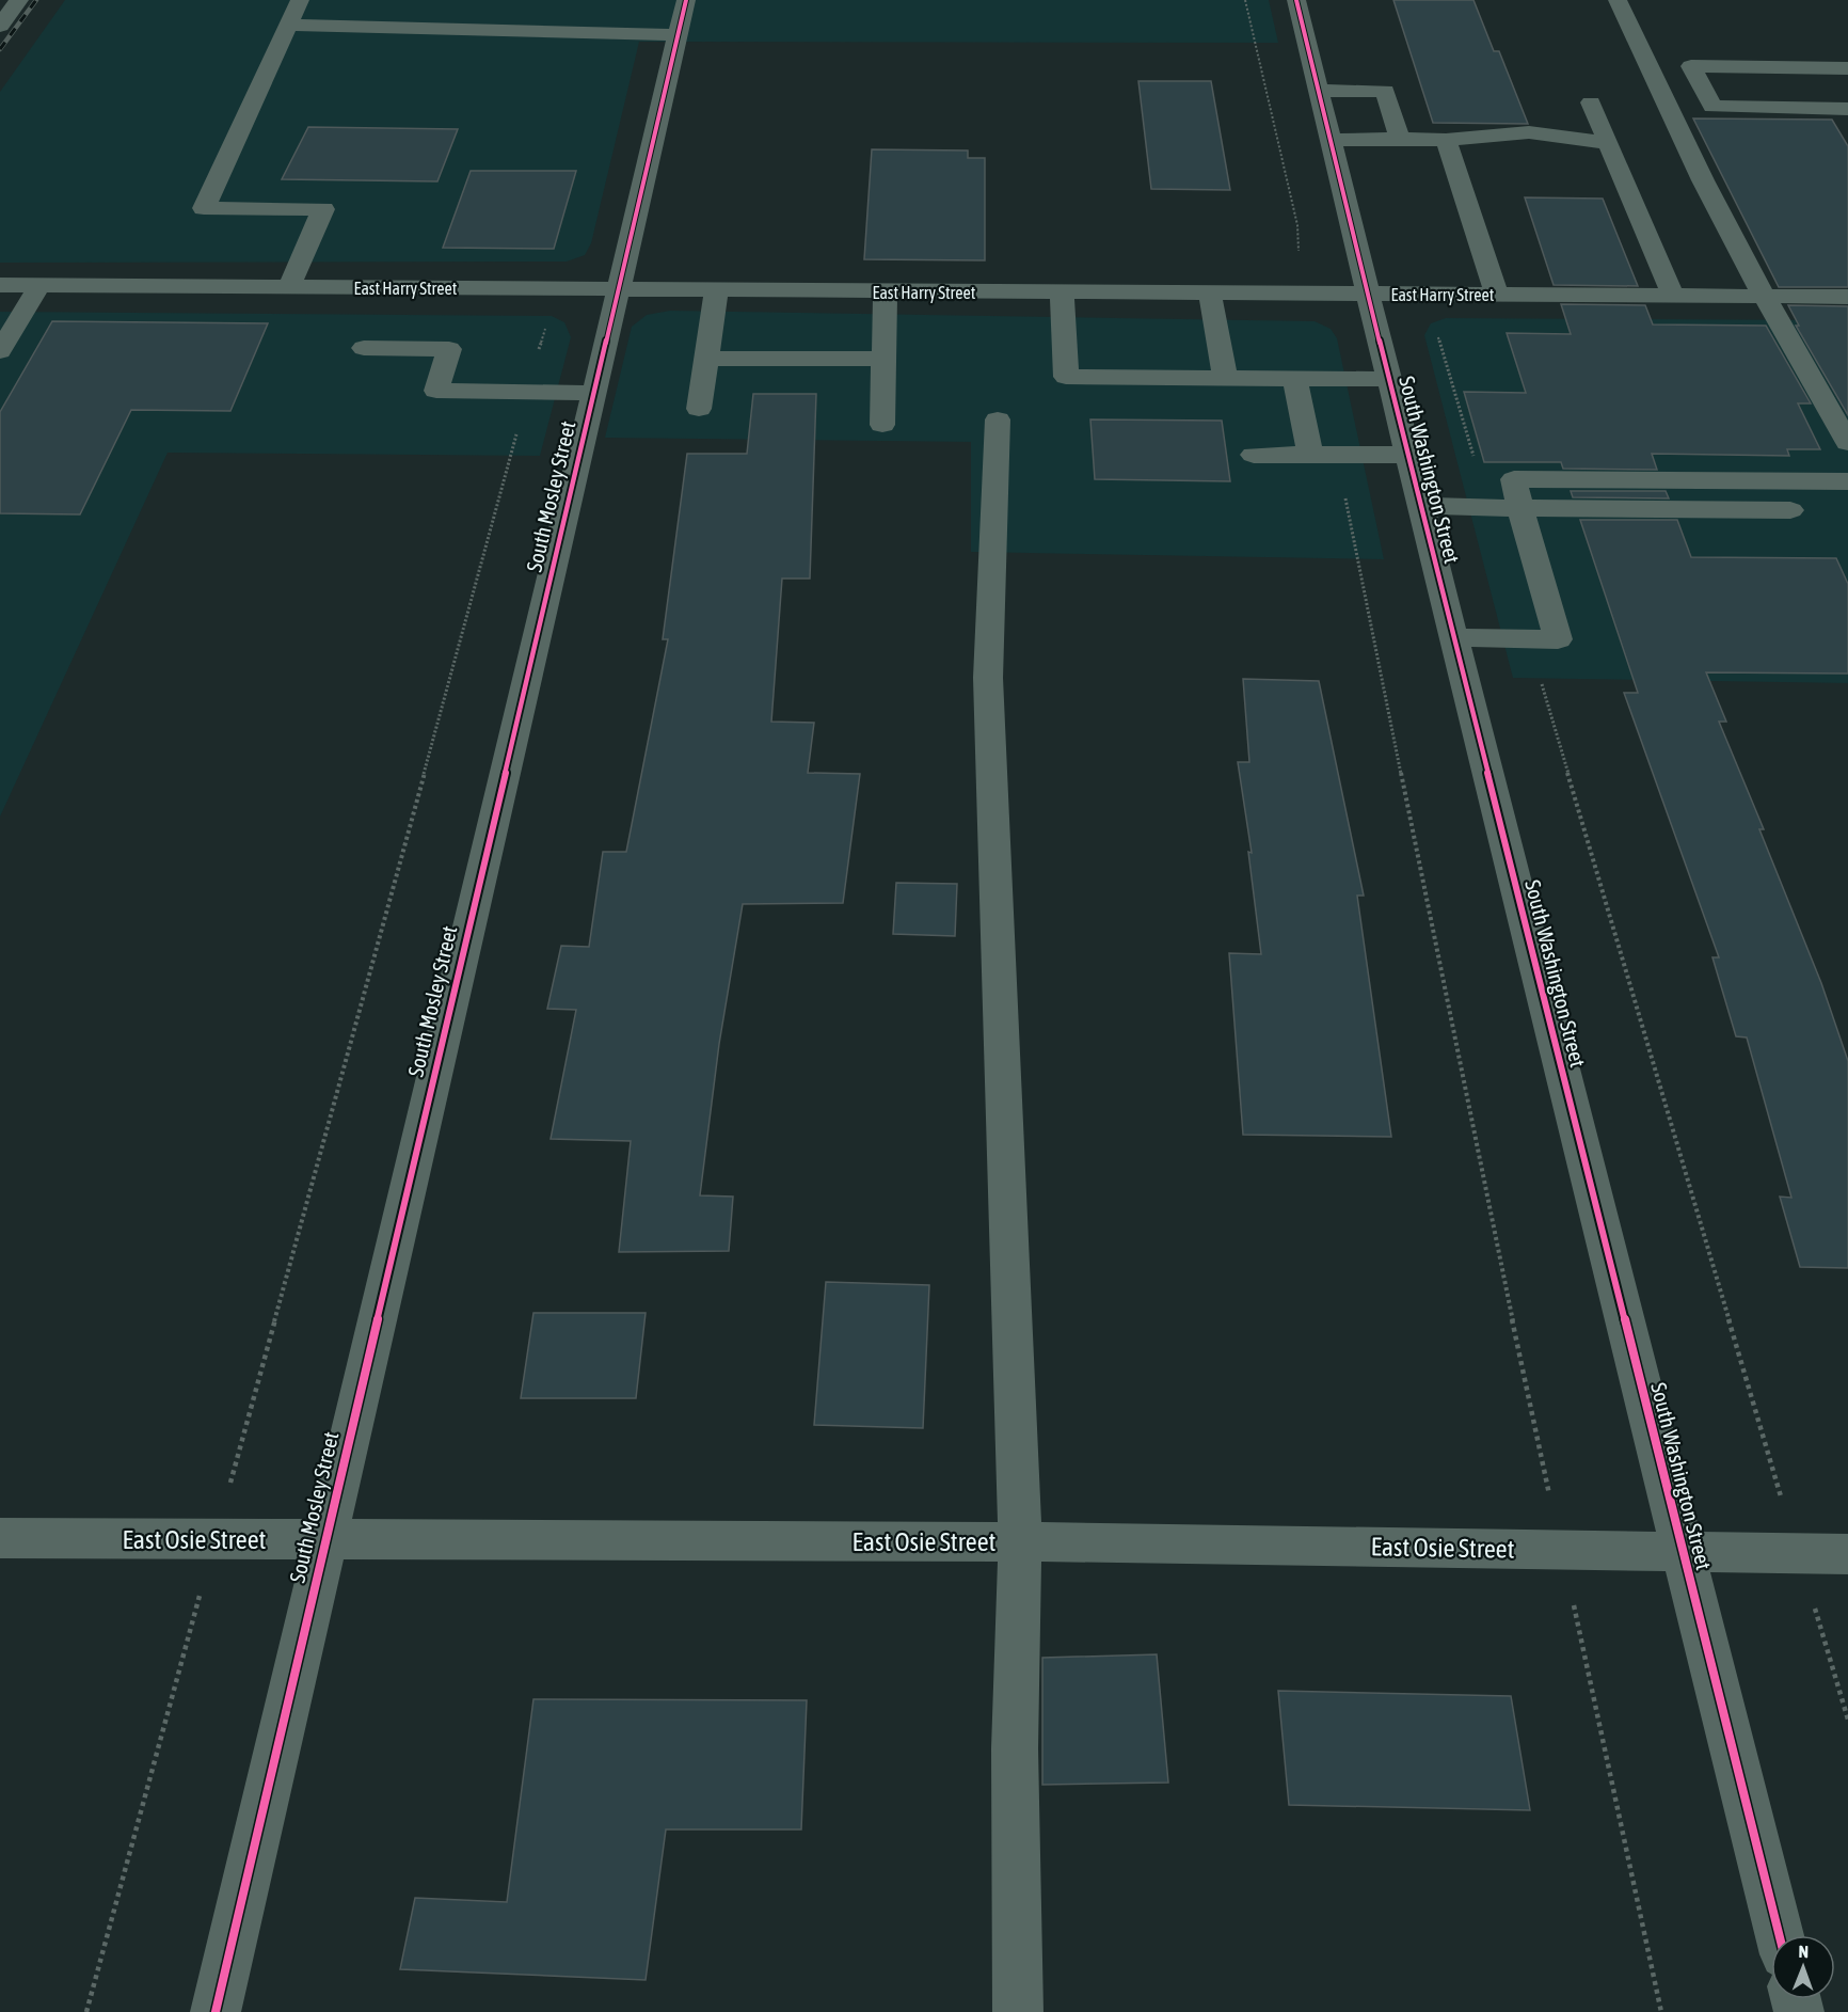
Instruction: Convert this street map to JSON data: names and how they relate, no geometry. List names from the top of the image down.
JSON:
{
  "streets": {
    "street": [
      "East Harry Street",
      "South Washington Street",
      "South Mosley Street",
      "East Osie Street"
    ]
  },
  "crossings": [
    ["East Harry Street", "South Washington Street"],
    ["East Harry Street", "South Mosley Street"],
    ["South Washington Street", "East Osie Street"],
    ["South Mosley Street", "East Osie Street"]
  ],
  "north": "top"
}
